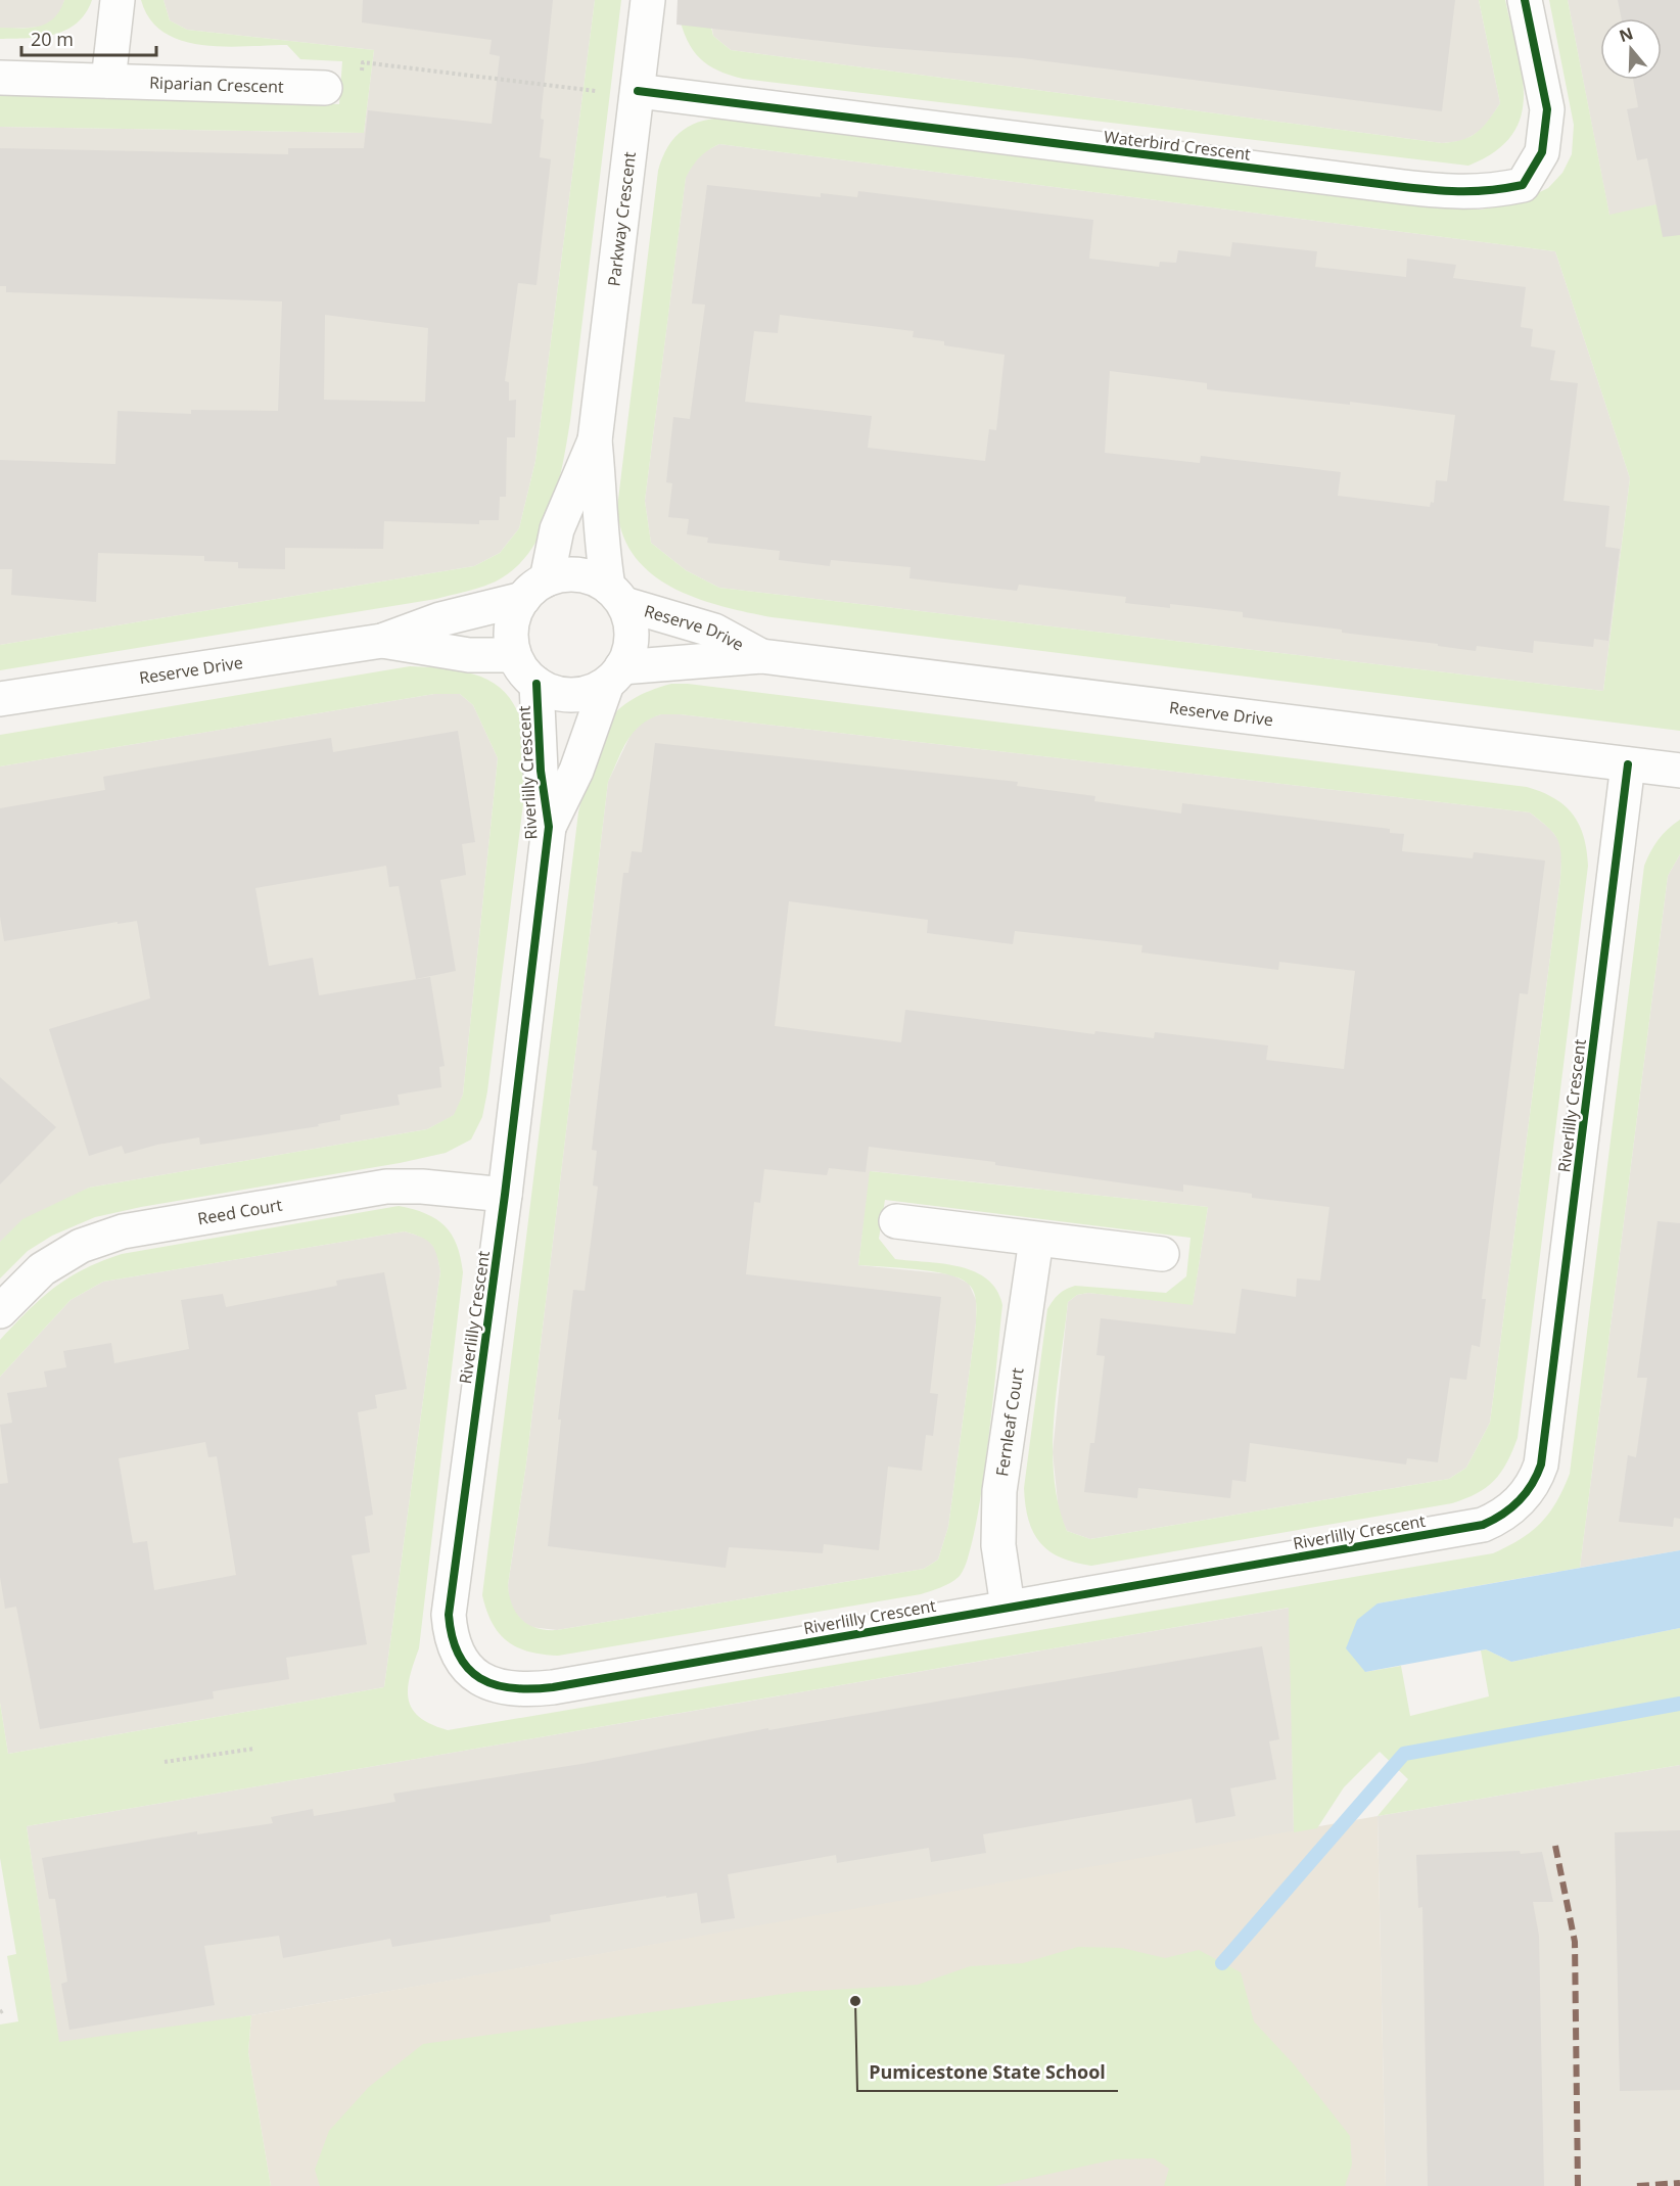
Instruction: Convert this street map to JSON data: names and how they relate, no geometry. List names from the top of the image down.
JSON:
{
  "streets": {
    "street": [
      "Riparian Crescent",
      "Waterbird Crescent",
      "Parkway Crescent",
      "Reserve Drive",
      "Riverlilly Crescent",
      "Reed Court",
      "Fernleaf Court"
    ]
  },
  "crossings": [
    ["Waterbird Crescent", "Parkway Crescent"],
    ["Parkway Crescent", "Reserve Drive"],
    ["Parkway Crescent", "Riverlilly Crescent"],
    ["Reserve Drive", "Riverlilly Crescent"],
    ["Riverlilly Crescent", "Reed Court"],
    ["Riverlilly Crescent", "Fernleaf Court"]
  ],
  "places": ["Pumicestone State School"],
  "scale_bar": "20 m",
  "north": "top"
}
